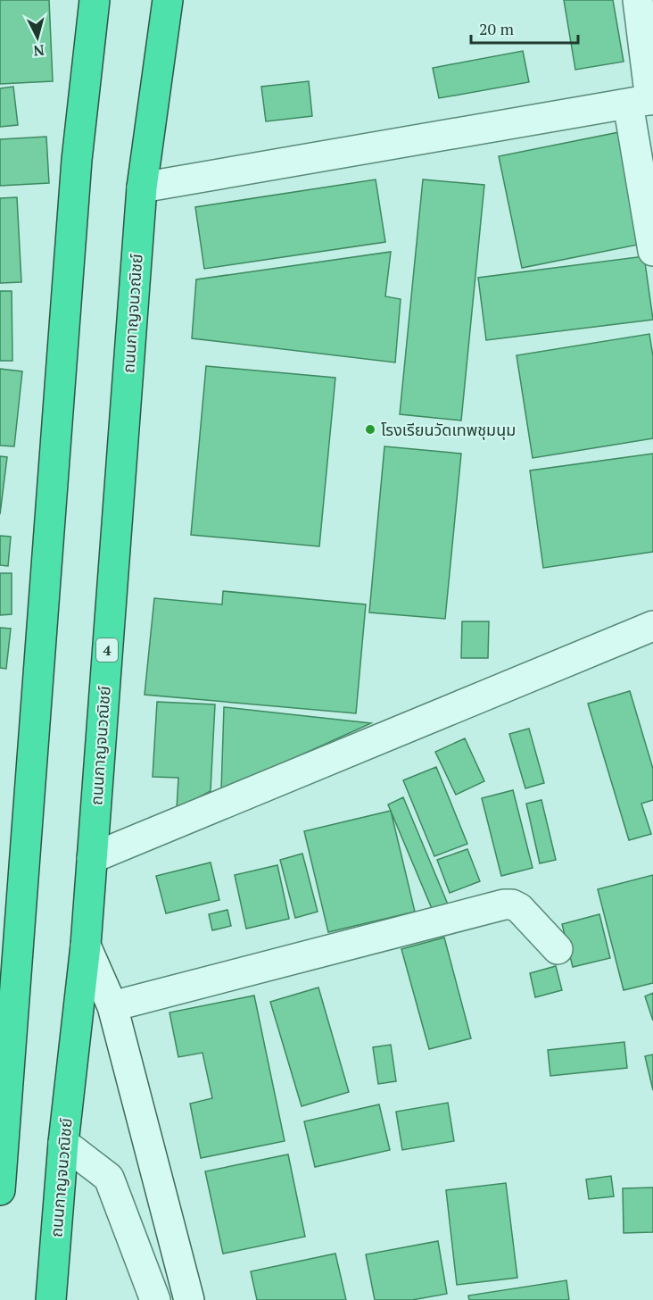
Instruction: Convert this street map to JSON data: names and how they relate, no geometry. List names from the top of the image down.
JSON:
{
  "streets": {
    "highway": ["ถนนกาญจนวณิชย์", "4"]
  },
  "places": ["โรงเรียนวัดเทพชุมนุม"],
  "scale_bar": "20 m",
  "north": "bottom"
}
